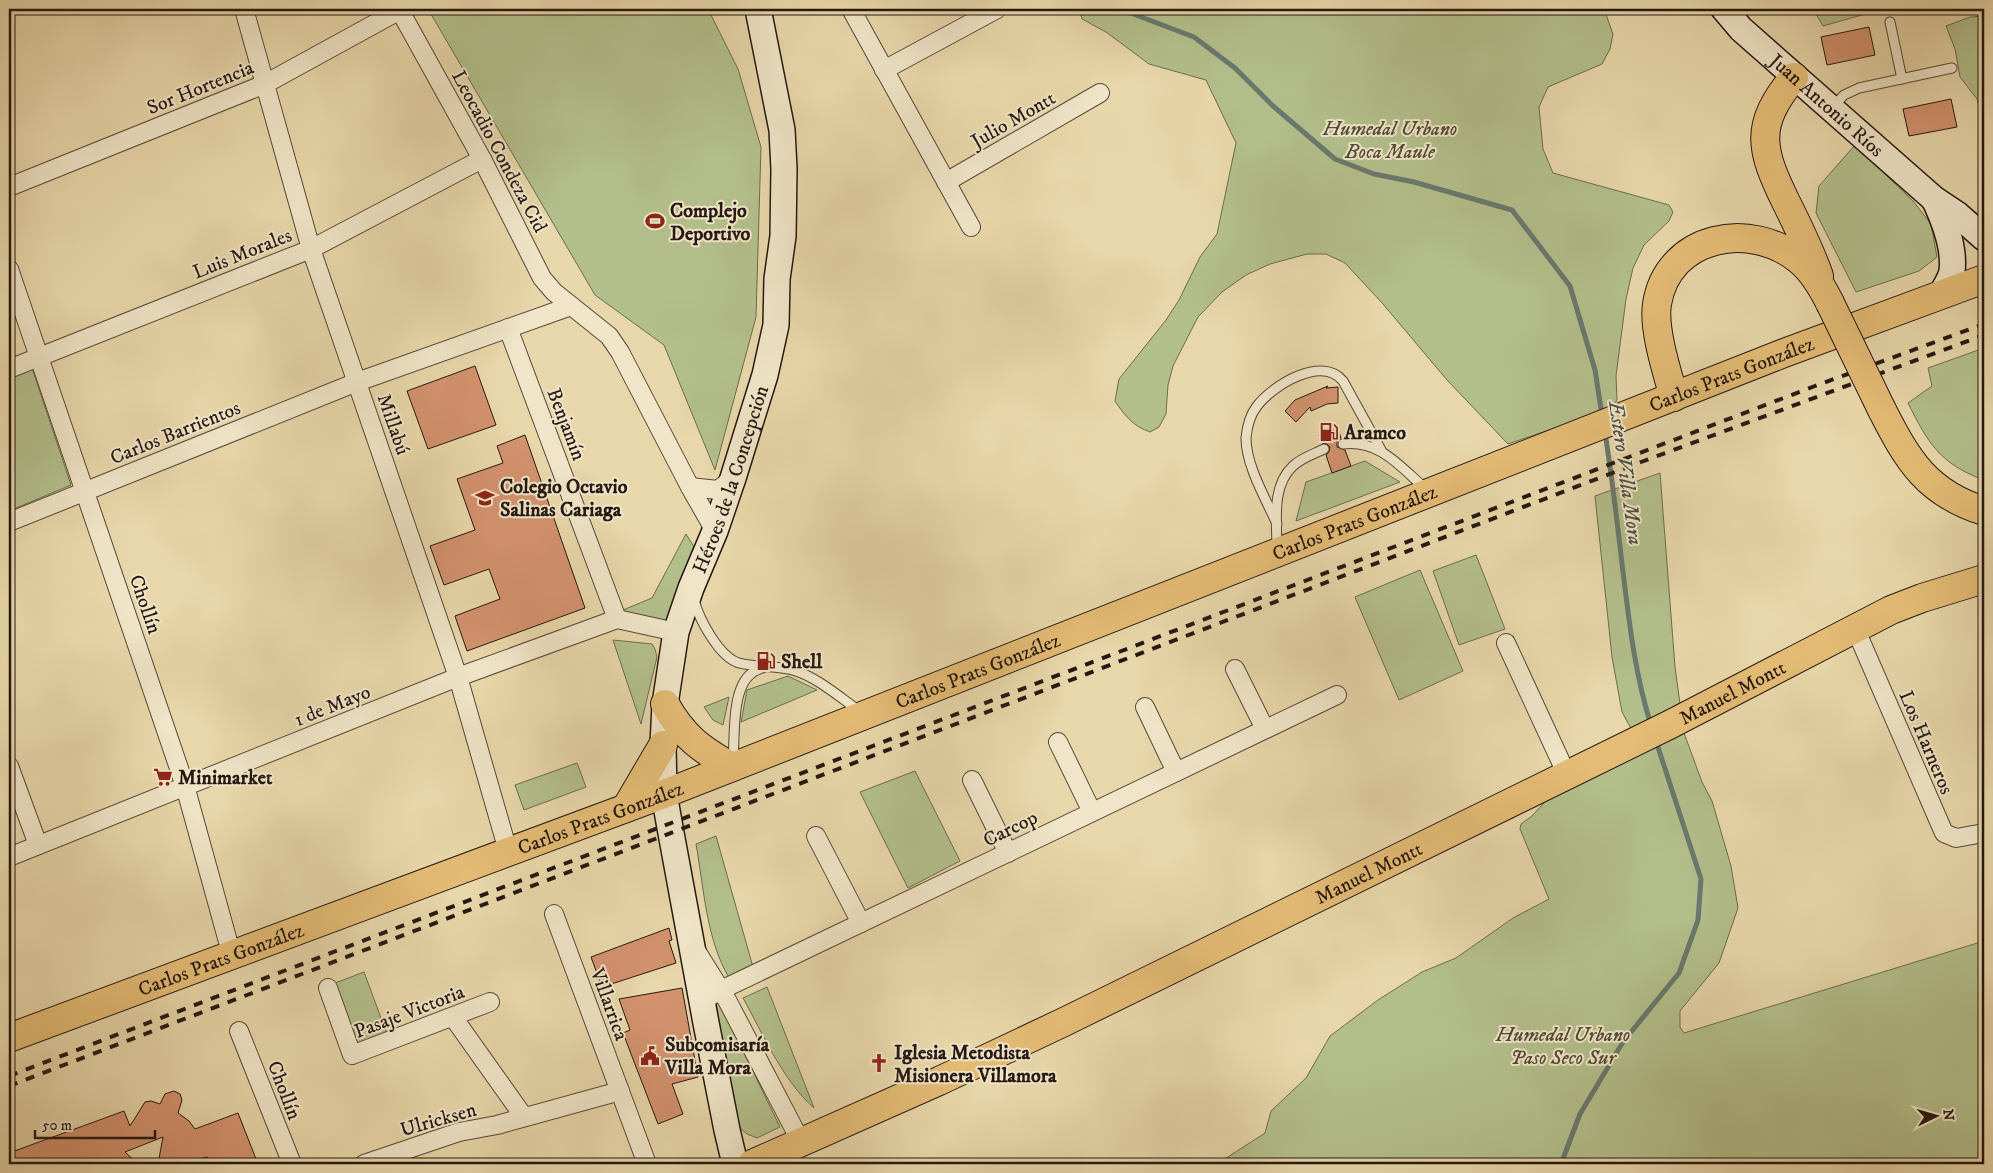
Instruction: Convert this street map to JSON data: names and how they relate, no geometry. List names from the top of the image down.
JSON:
{
  "streets": {
    "main road": ["Carlos Prats González", "Manuel Montt"],
    "street": [
      "Sor Hortencia",
      "Juan Antonio Ríos",
      "Julio Montt",
      "Leocadio Condeza Cid",
      "Luis Morales",
      "Millabú",
      "Benjamín",
      "Carlos Barrientos",
      "Héroes de la Concepción",
      "Chollín",
      "1 de Mayo",
      "Los Harneros",
      "Carcop",
      "Villarrica",
      "Pasaje Victoria",
      "Ulricksen"
    ]
  },
  "crossings": [
    ["Sor Hortencia", "Leocadio Condeza Cid"],
    ["Sor Hortencia", "Millabú"],
    ["Juan Antonio Ríos", "Carlos Prats González"],
    ["Leocadio Condeza Cid", "Luis Morales"],
    ["Leocadio Condeza Cid", "Carlos Barrientos"],
    ["Leocadio Condeza Cid", "Héroes de la Concepción"],
    ["Luis Morales", "Millabú"],
    ["Luis Morales", "Chollín"],
    ["Carlos Prats González", "Millabú"],
    ["Carlos Prats González", "Héroes de la Concepción"],
    ["Carlos Prats González", "Chollín"],
    ["Millabú", "Carlos Barrientos"],
    ["Millabú", "1 de Mayo"],
    ["Benjamín", "Carlos Barrientos"],
    ["Benjamín", "1 de Mayo"],
    ["Carlos Barrientos", "Chollín"],
    ["Héroes de la Concepción", "Manuel Montt"],
    ["Héroes de la Concepción", "Carcop"],
    ["Chollín", "1 de Mayo"],
    ["Manuel Montt", "Los Harneros"],
    ["Villarrica", "Ulricksen"]
  ],
  "water": ["Estero Villa Mora"],
  "parks": ["Humedal Urbano Boca Maule", "Humedal Urbano Paso Seco Sur"],
  "places": {
    "sports": ["Complejo Deportivo"],
    "fuel station": ["Aramco", "Shell"],
    "school or university": ["Colegio Octavio Salinas Cariaga"],
    "supermarket": ["Minimarket"],
    "public building": ["Subcomisaría Villa Mora"],
    "church": ["Iglesia Metodista Misionera Villamora"]
  },
  "scale_bar": "50 m",
  "north": "right"
}
